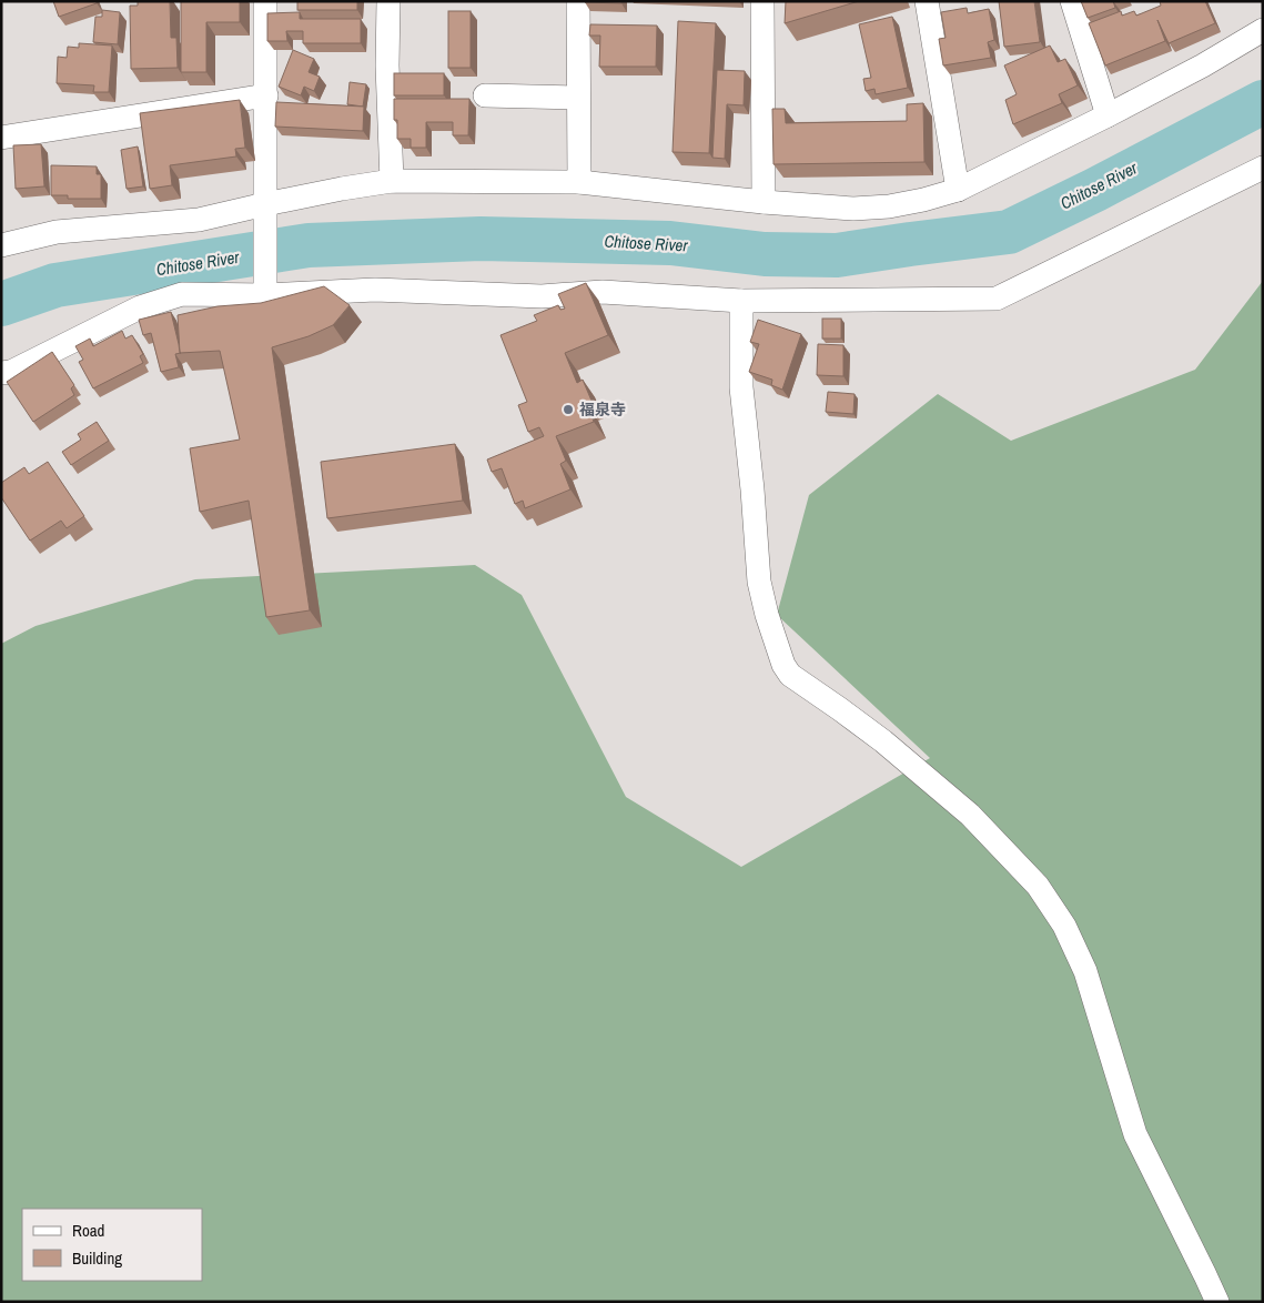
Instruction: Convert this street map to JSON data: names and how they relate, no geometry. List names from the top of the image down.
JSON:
{
  "water": ["Chitose River"],
  "places": ["福泉寺"],
  "legend": ["Road", "Building"]
}
